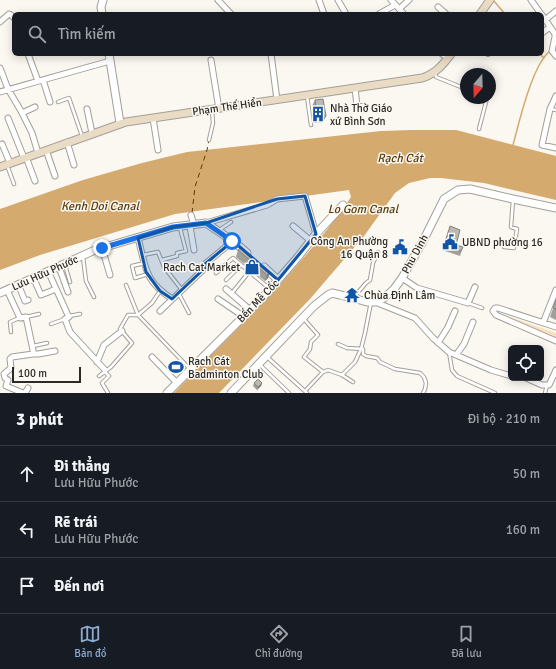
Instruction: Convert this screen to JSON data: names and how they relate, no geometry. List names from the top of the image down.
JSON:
{
  "streets": {
    "main road": ["Phạm Thế Hiển"],
    "street": ["Phu Dinh", "Lưu Hữu Phước", "Bến Mễ Cốc"]
  },
  "crossings": [
    ["Lưu Hữu Phước", "Bến Mễ Cốc"]
  ],
  "water": ["Rạch Cát", "Kenh Doi Canal", "Lo Gom Canal"],
  "places": {
    "building": ["Nhà Thờ Giáo xứ Bình Sơn"],
    "public building": ["UBND phường 16", "Công An Phường 16 Quận 8"],
    "shop": ["Rach Cat Market"],
    "temple": ["Chùa Định Lâm"],
    "sports": ["Rạch Cát Badminton Club"]
  },
  "scale_bar": "100 m",
  "north": "bottom",
  "page": {
    "search": "Tìm kiếm",
    "scale": "100 m",
    "heading": ["3 phút", "Đi bộ · 210 m"],
    "list": [
      ["Đi thẳng", "Lưu Hữu Phước", "50 m"],
      ["Rẽ trái", "Lưu Hữu Phước", "160 m"],
      "Đến nơi"
    ],
    "nav": ["Bản đồ", "Chỉ đường", "Đã lưu"]
  }
}
